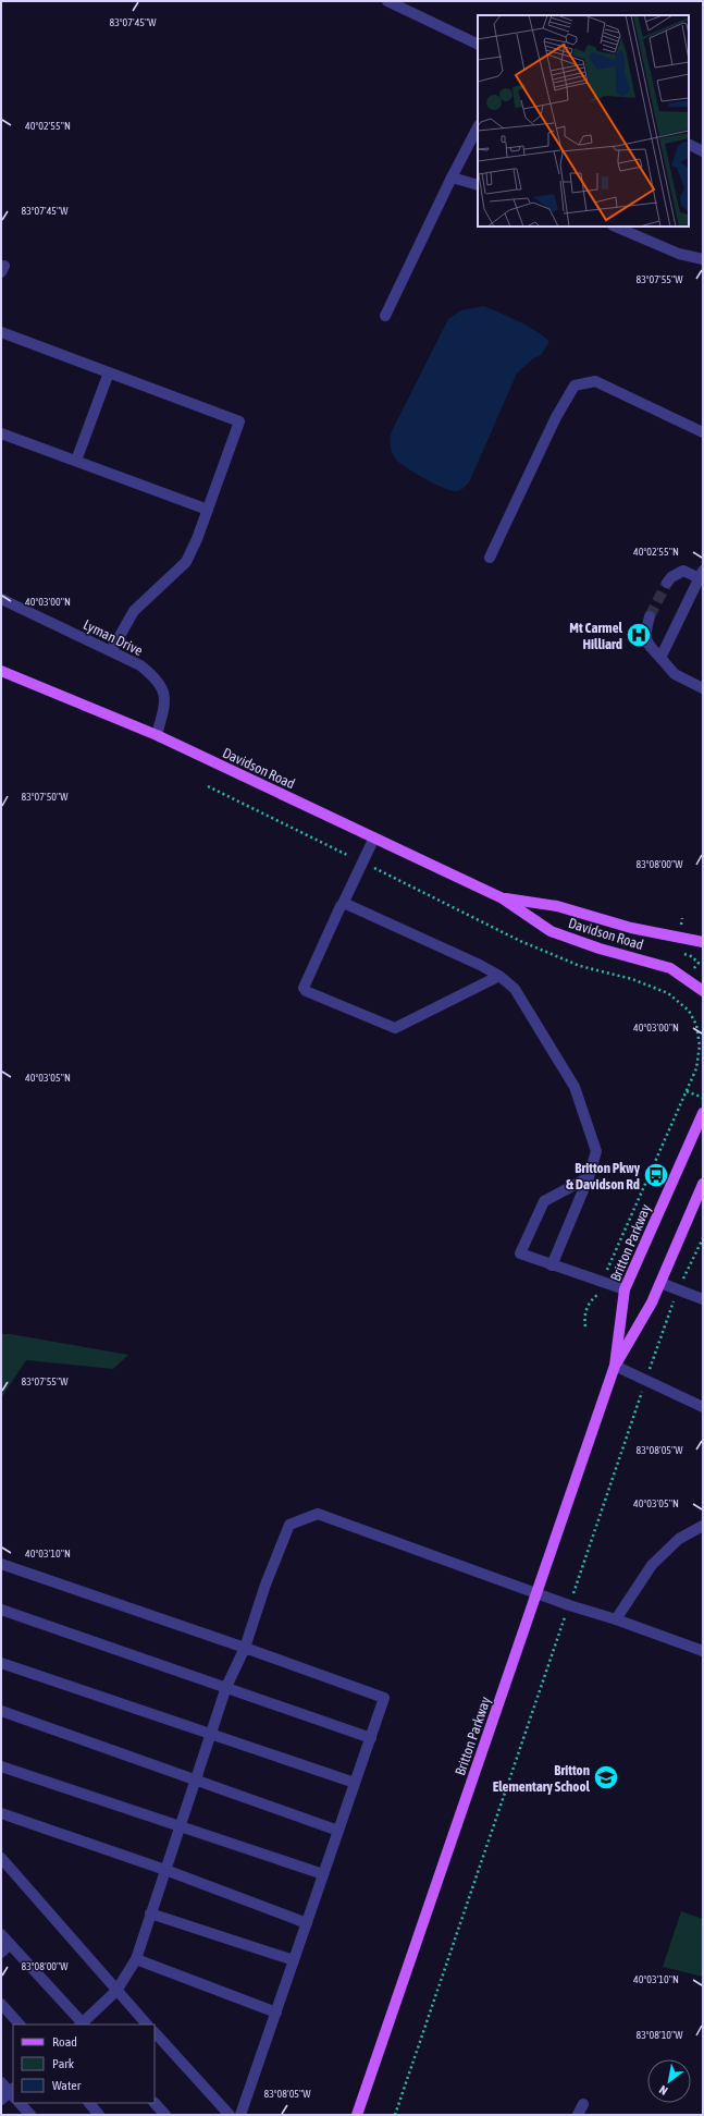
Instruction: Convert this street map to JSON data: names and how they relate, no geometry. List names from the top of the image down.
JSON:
{
  "streets": {
    "main road": ["Davidson Road", "Britton Parkway"],
    "street": ["Lyman Drive"]
  },
  "crossings": [
    ["Lyman Drive", "Davidson Road"]
  ],
  "places": {
    "hospital": ["Mt Carmel Hilliard"],
    "bus stop": ["Britton Pkwy & Davidson Rd"],
    "school or university": ["Britton Elementary School"]
  },
  "legend": ["Road", "Park", "Water"],
  "north": "bottom left",
  "coordinates": [
    "83°07'45\"W",
    "40°02'55\"N",
    "83°07'55\"W",
    "40°03'00\"N",
    "83°07'50\"W",
    "83°08'00\"W",
    "40°03'05\"N",
    "83°08'05\"W",
    "40°03'10\"N",
    "83°08'10\"W"
  ]
}
